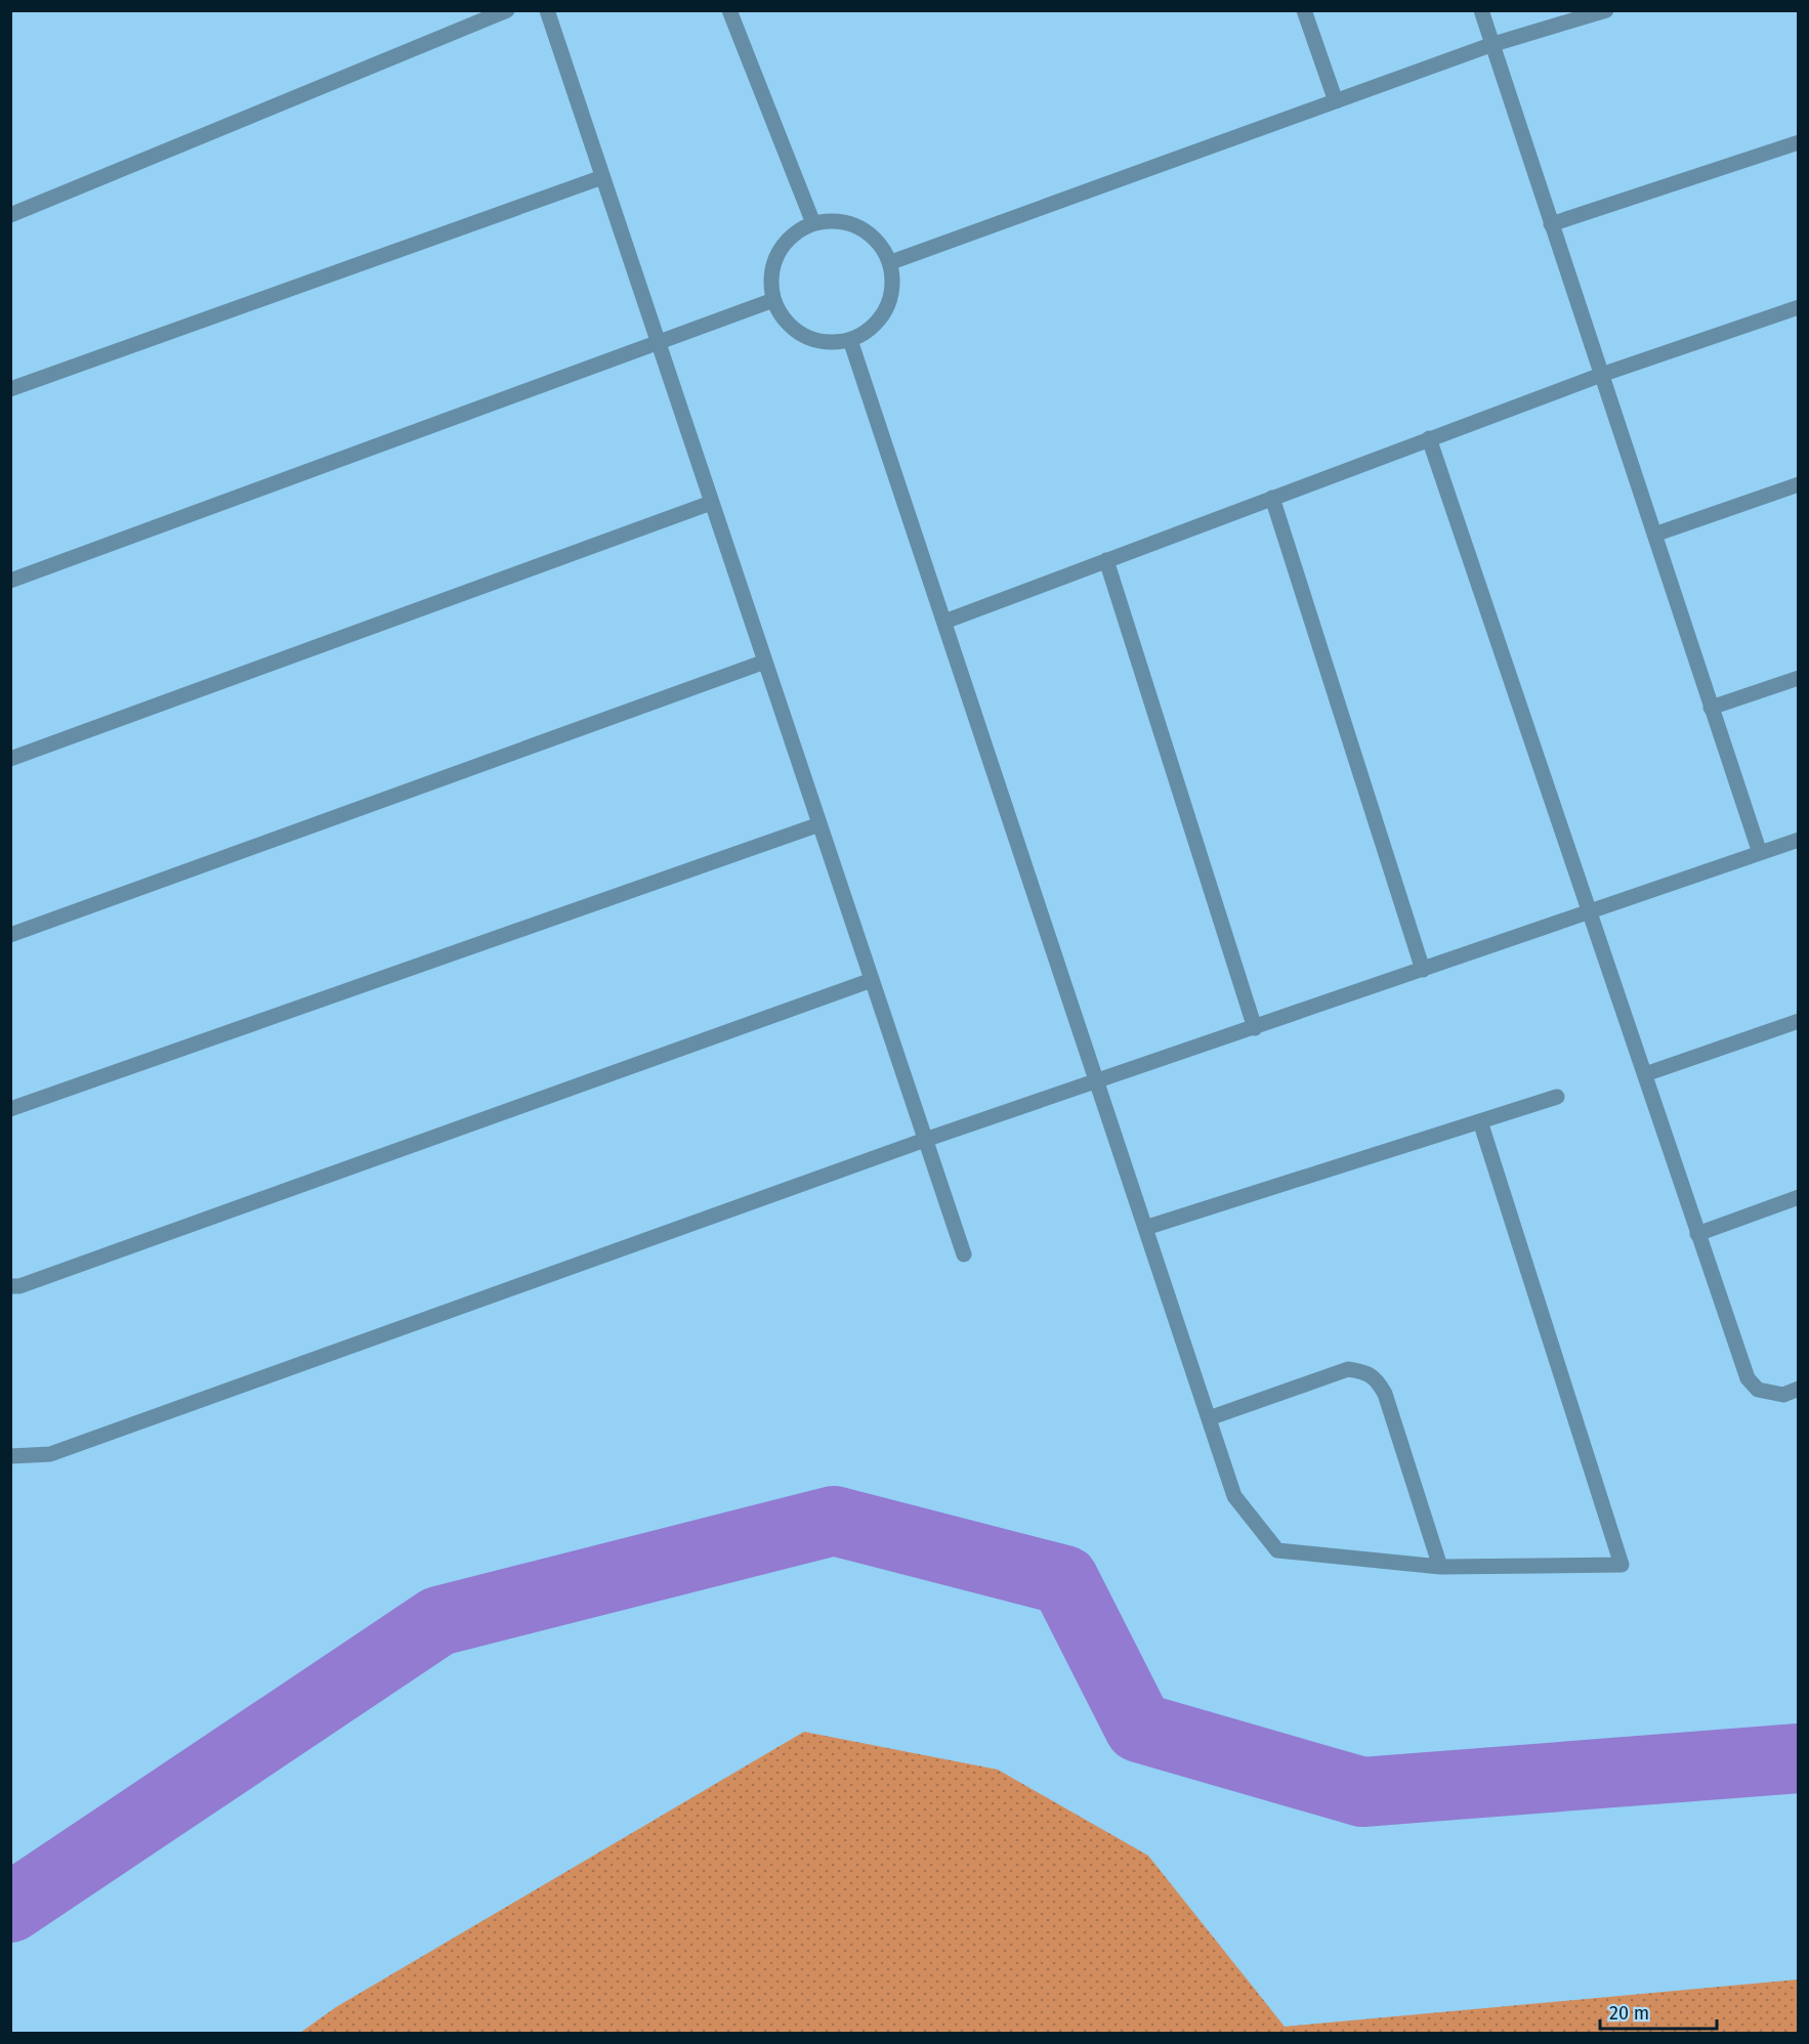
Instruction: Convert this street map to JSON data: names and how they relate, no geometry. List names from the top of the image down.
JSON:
{
  "scale_bar": "20 m"
}
